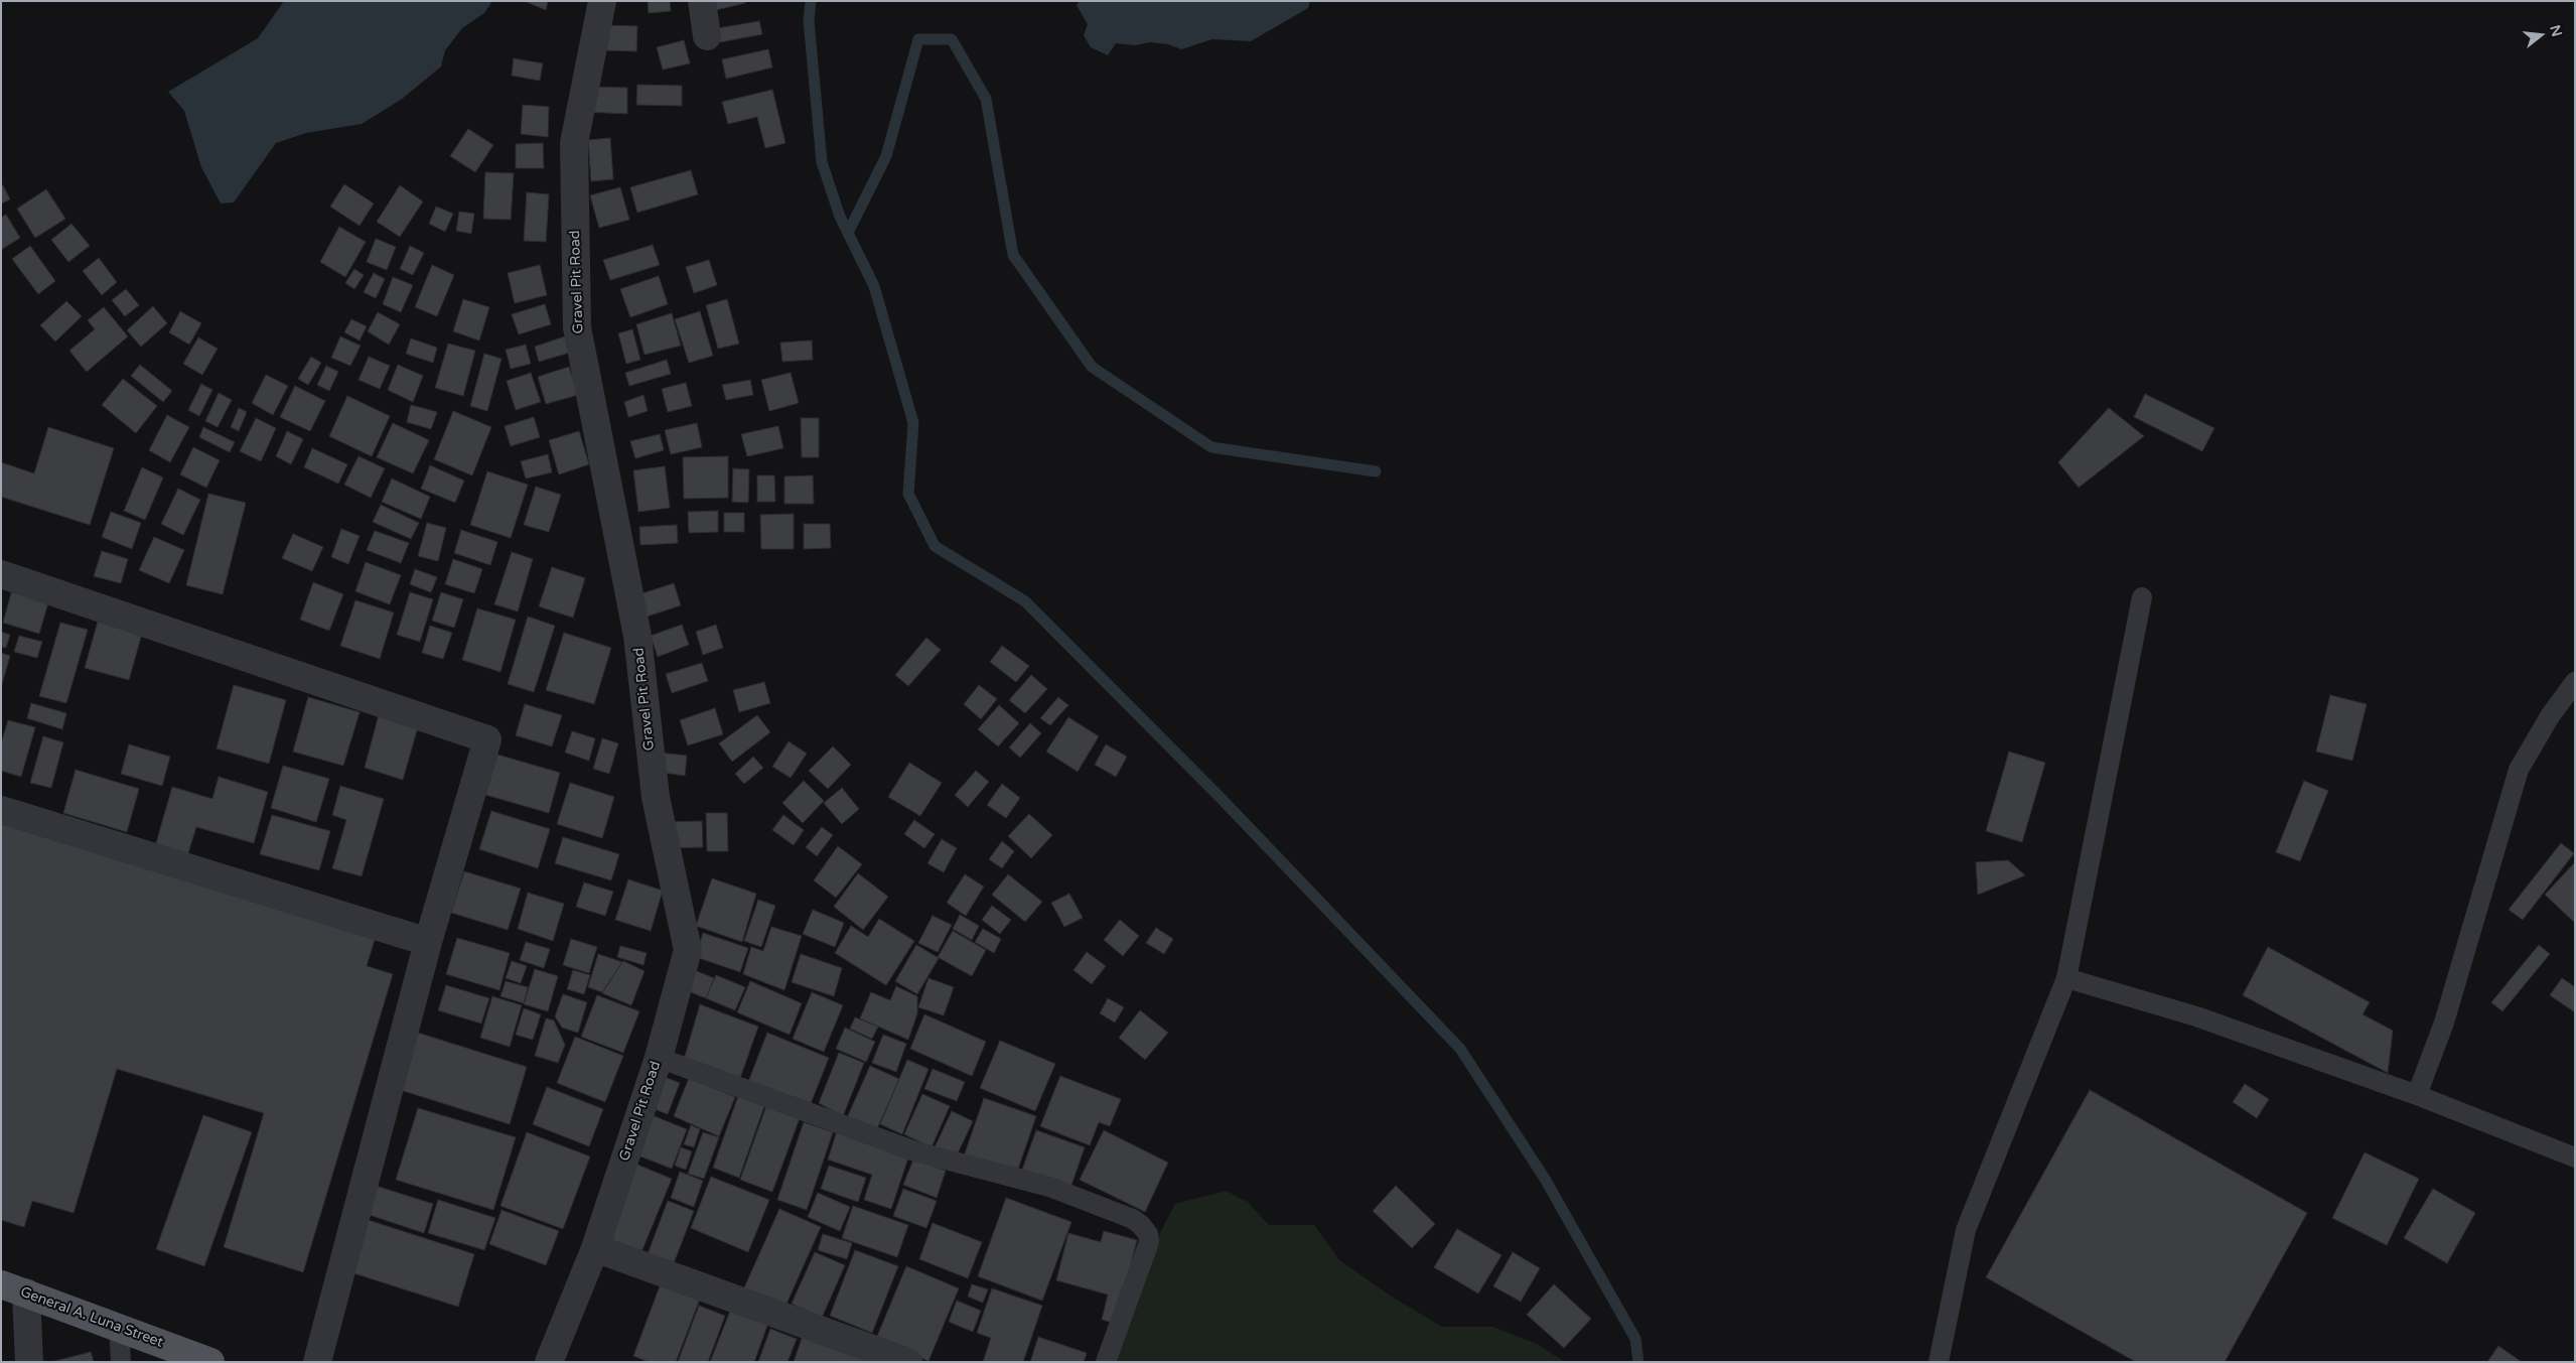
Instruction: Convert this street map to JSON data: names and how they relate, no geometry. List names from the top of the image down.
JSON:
{
  "streets": {
    "main road": ["General A. Luna Street"],
    "street": ["Gravel Pit Road"]
  },
  "north": "right"
}
